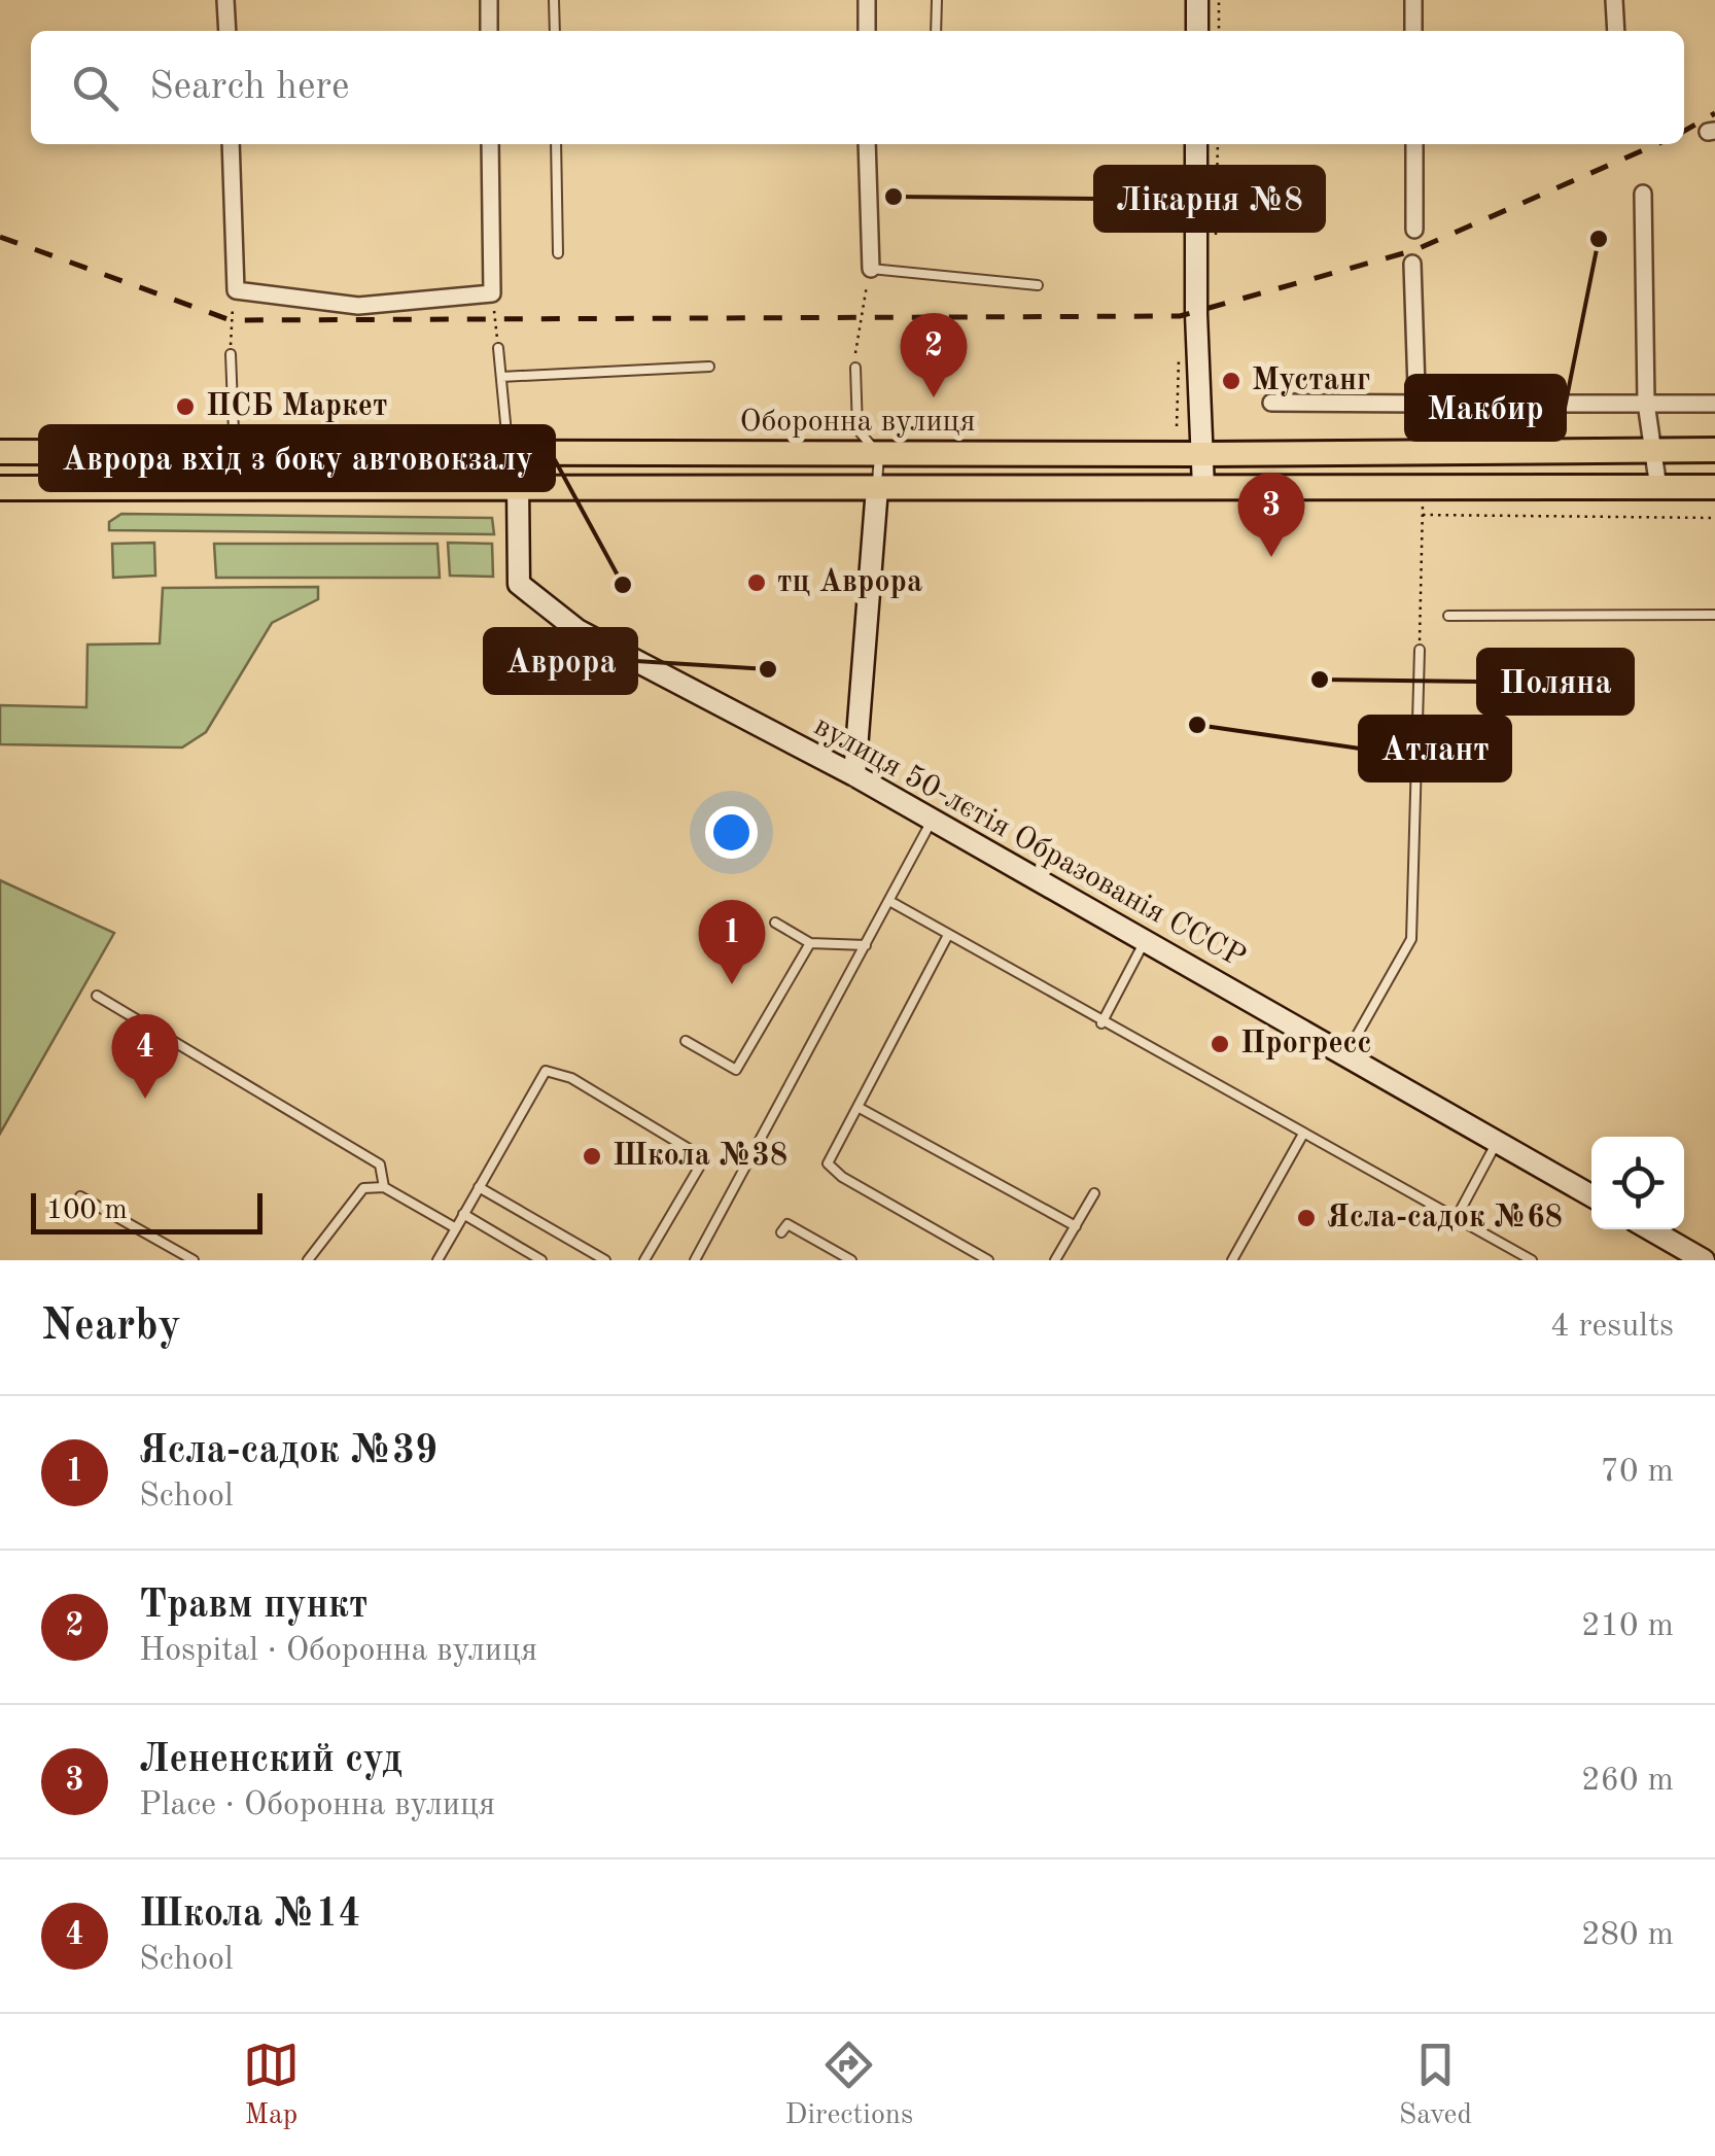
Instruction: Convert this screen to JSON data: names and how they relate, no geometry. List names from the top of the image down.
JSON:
{
  "streets": {
    "main road": ["Оборонна вулиця"],
    "street": ["вулиця 50-лєтія Образованія СССР"]
  },
  "crossings": [
    ["Оборонна вулиця", "вулиця 50-лєтія Образованія СССР"]
  ],
  "places": [
    "Лікарня №8",
    "Макбир",
    "Мустанг",
    "ПСБ Маркет",
    "тц Аврора",
    "Аврора вхід з боку автовокзалу",
    "Аврора",
    "Поляна",
    "Атлант",
    "Прогресс",
    "Школа №38",
    "Ясла-садок №68"
  ],
  "scale_bar": "100 m",
  "page": {
    "search": "Search here",
    "pins": [
      "2",
      "3",
      "1",
      "4"
    ],
    "scale": "100 m",
    "heading": ["Nearby", "4 results"],
    "list": [
      {
        "mark": "1",
        "name": "Ясла-садок №39",
        "note": "School",
        "value": "70 m"
      },
      {
        "mark": "2",
        "name": "Травм пункт",
        "note": "Hospital · Оборонна вулиця",
        "value": "210 m"
      },
      {
        "mark": "3",
        "name": "Лененский суд",
        "note": "Place · Оборонна вулиця",
        "value": "260 m"
      },
      {
        "mark": "4",
        "name": "Школа №14",
        "note": "School",
        "value": "280 m"
      }
    ],
    "nav": ["Map", "Directions", "Saved"]
  }
}
